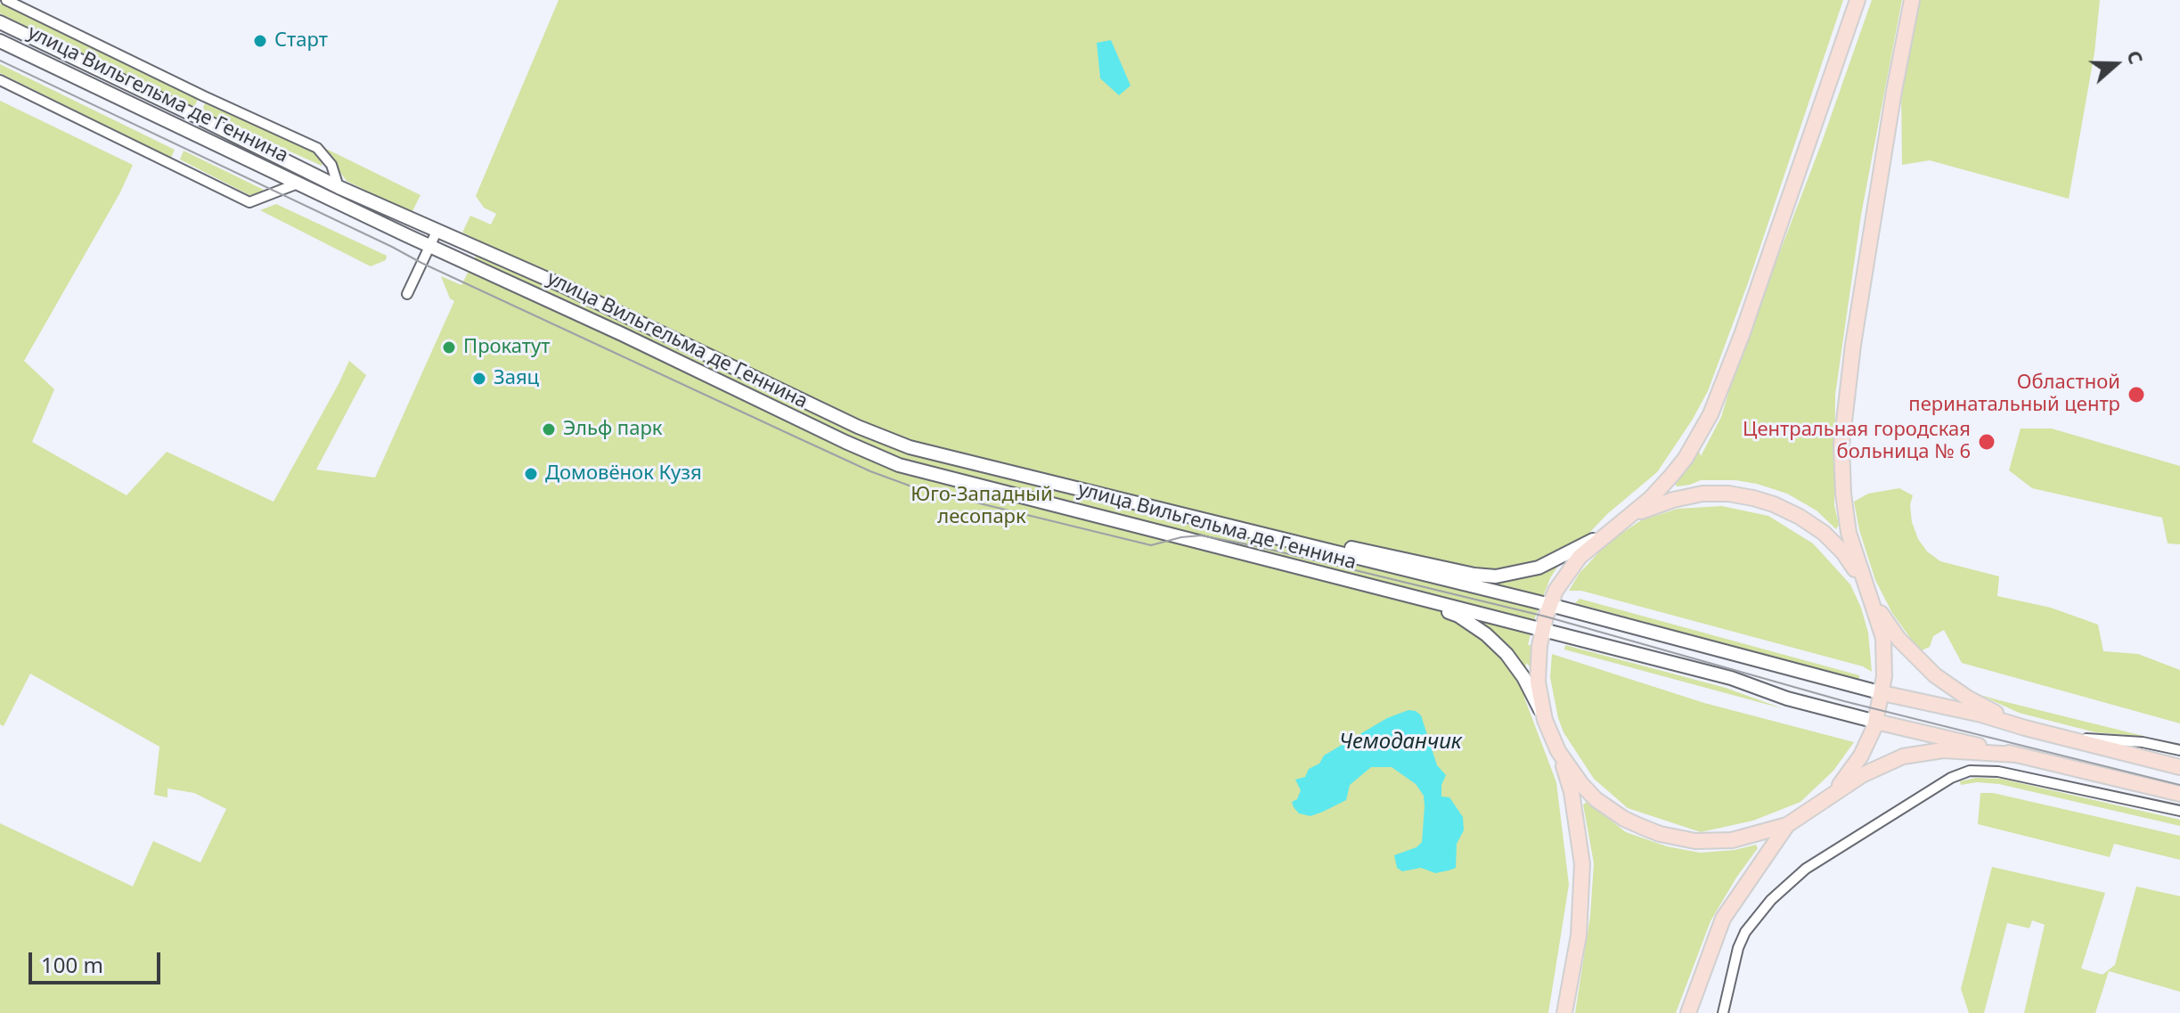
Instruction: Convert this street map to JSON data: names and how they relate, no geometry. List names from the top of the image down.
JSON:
{
  "streets": {
    "main road": ["улица Вильгельма де Геннина"]
  },
  "water": ["Чемоданчик"],
  "parks": ["Юго-Западный лесопарк"],
  "places": [
    "Старт",
    "Прокатут",
    "Заяц",
    "Областной перинатальный центр",
    "Эльф парк",
    "Центральная городская больница № 6",
    "Домовёнок Кузя"
  ],
  "scale_bar": "100 m",
  "north": "right"
}
